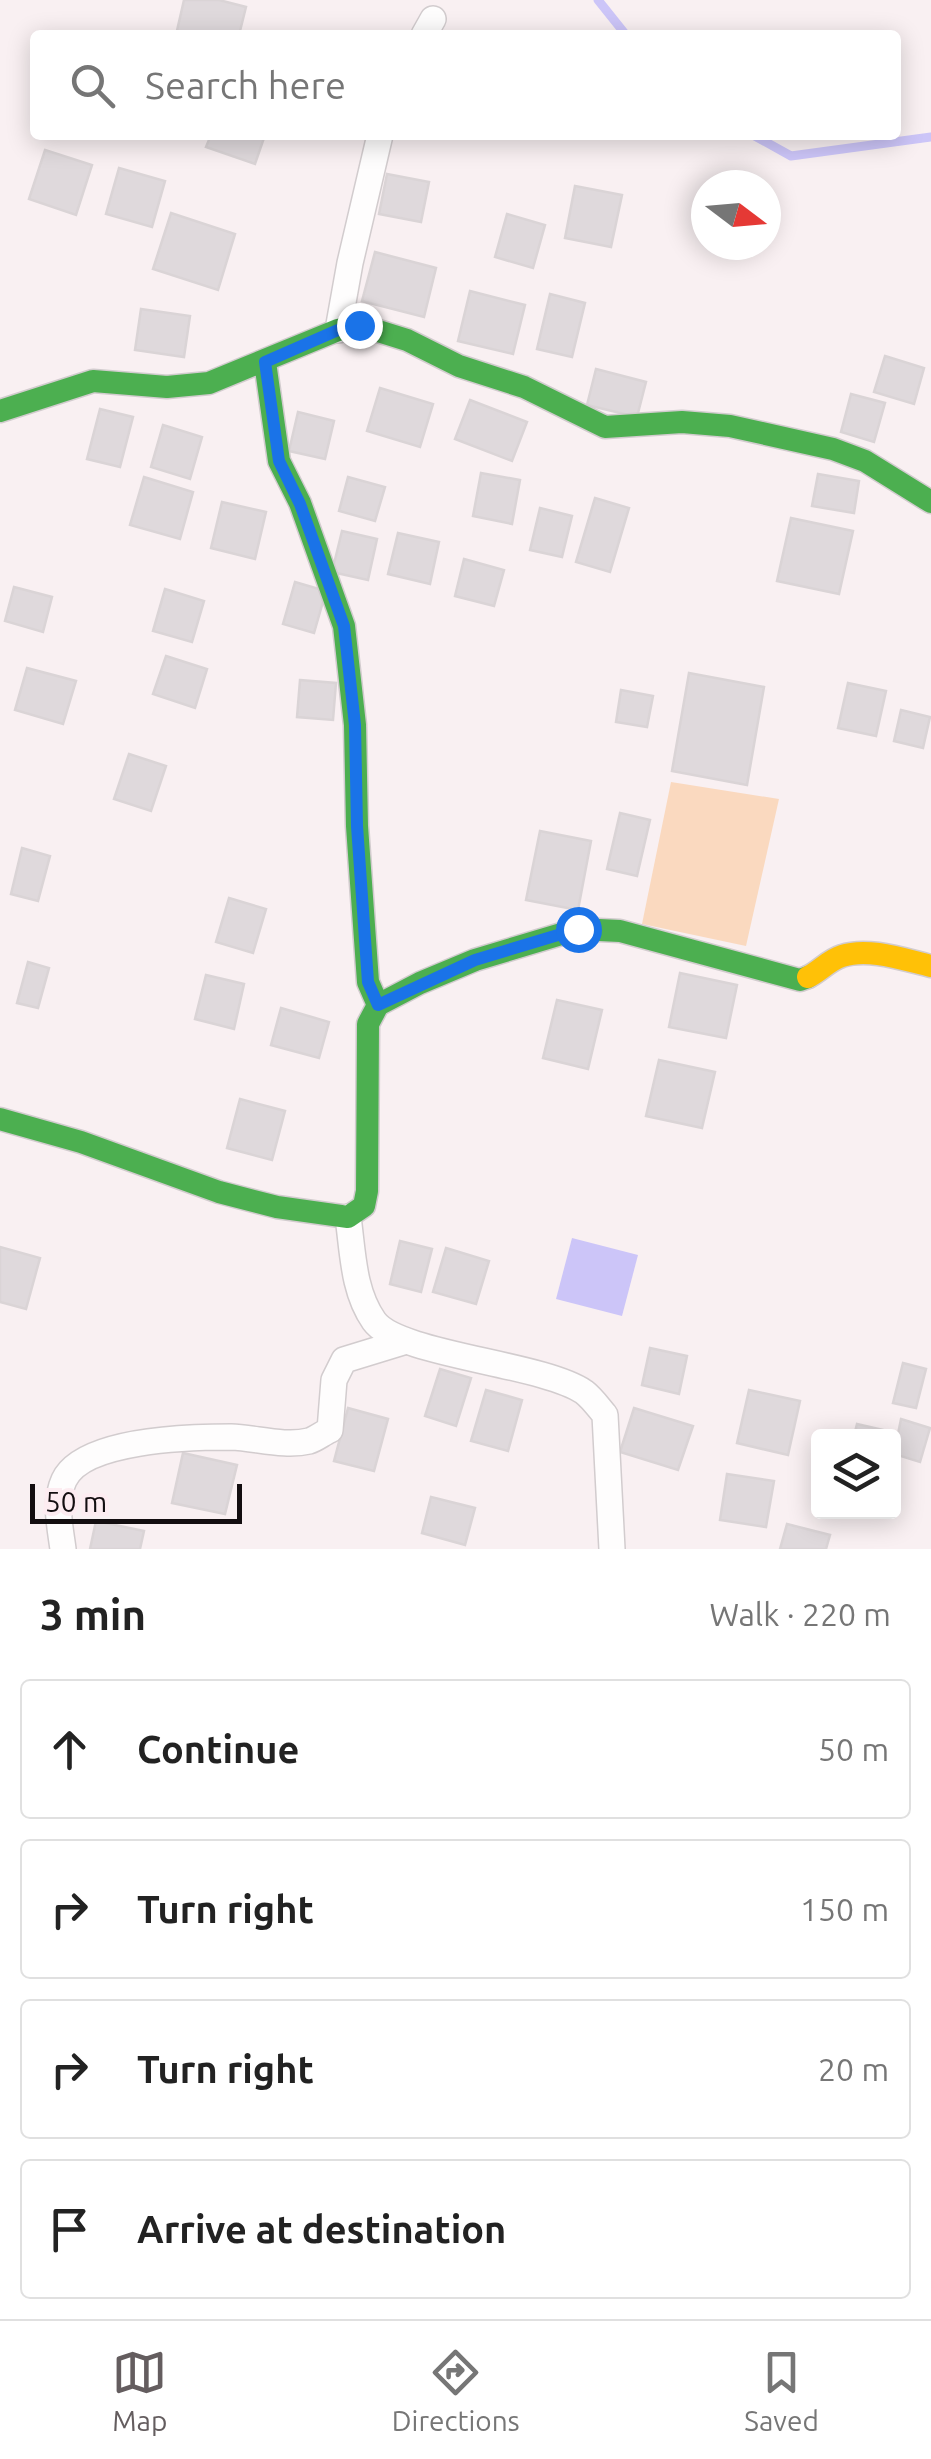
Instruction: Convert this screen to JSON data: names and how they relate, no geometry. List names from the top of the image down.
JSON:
{
  "scale_bar": "50 m",
  "north": "right",
  "page": {
    "search": "Search here",
    "scale": "50 m",
    "heading": ["3 min", "Walk · 220 m"],
    "list": [
      ["Continue", "50 m"],
      ["Turn right", "150 m"],
      ["Turn right", "20 m"],
      "Arrive at destination"
    ],
    "nav": ["Map", "Directions", "Saved"]
  }
}
